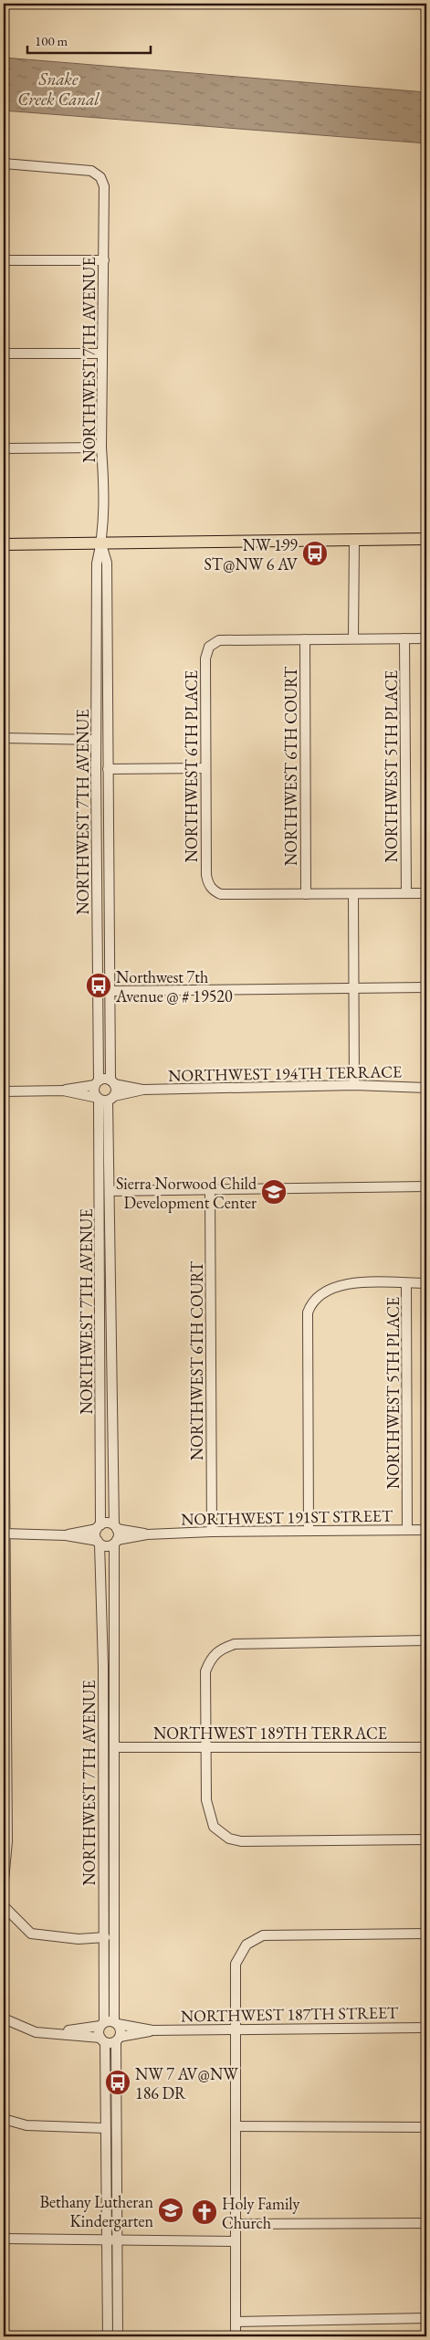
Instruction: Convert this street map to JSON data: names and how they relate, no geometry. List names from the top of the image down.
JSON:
{
  "streets": {
    "street": [
      "NORTHWEST 7TH AVENUE",
      "NORTHWEST 6TH PLACE",
      "NORTHWEST 6TH COURT",
      "NORTHWEST 5TH PLACE",
      "NORTHWEST 194TH TERRACE",
      "NORTHWEST 191ST STREET",
      "NORTHWEST 189TH TERRACE",
      "NORTHWEST 187TH STREET"
    ]
  },
  "crossings": [
    ["NORTHWEST 7TH AVENUE", "NORTHWEST 194TH TERRACE"],
    ["NORTHWEST 7TH AVENUE", "NORTHWEST 191ST STREET"],
    ["NORTHWEST 7TH AVENUE", "NORTHWEST 189TH TERRACE"],
    ["NORTHWEST 6TH PLACE", "NORTHWEST 6TH COURT"],
    ["NORTHWEST 6TH COURT", "NORTHWEST 191ST STREET"],
    ["NORTHWEST 5TH PLACE", "NORTHWEST 191ST STREET"]
  ],
  "water": ["Snake Creek Canal"],
  "places": {
    "bus stop": ["NW 199 ST@NW 6 AV", "Northwest 7th Avenue @ # 19520", "NW 7 AV@NW 186 DR"],
    "school or university": ["Sierra Norwood Child Development Center", "Bethany Lutheran Kindergarten"],
    "church": ["Holy Family Church"]
  },
  "scale_bar": "100 m"
}
